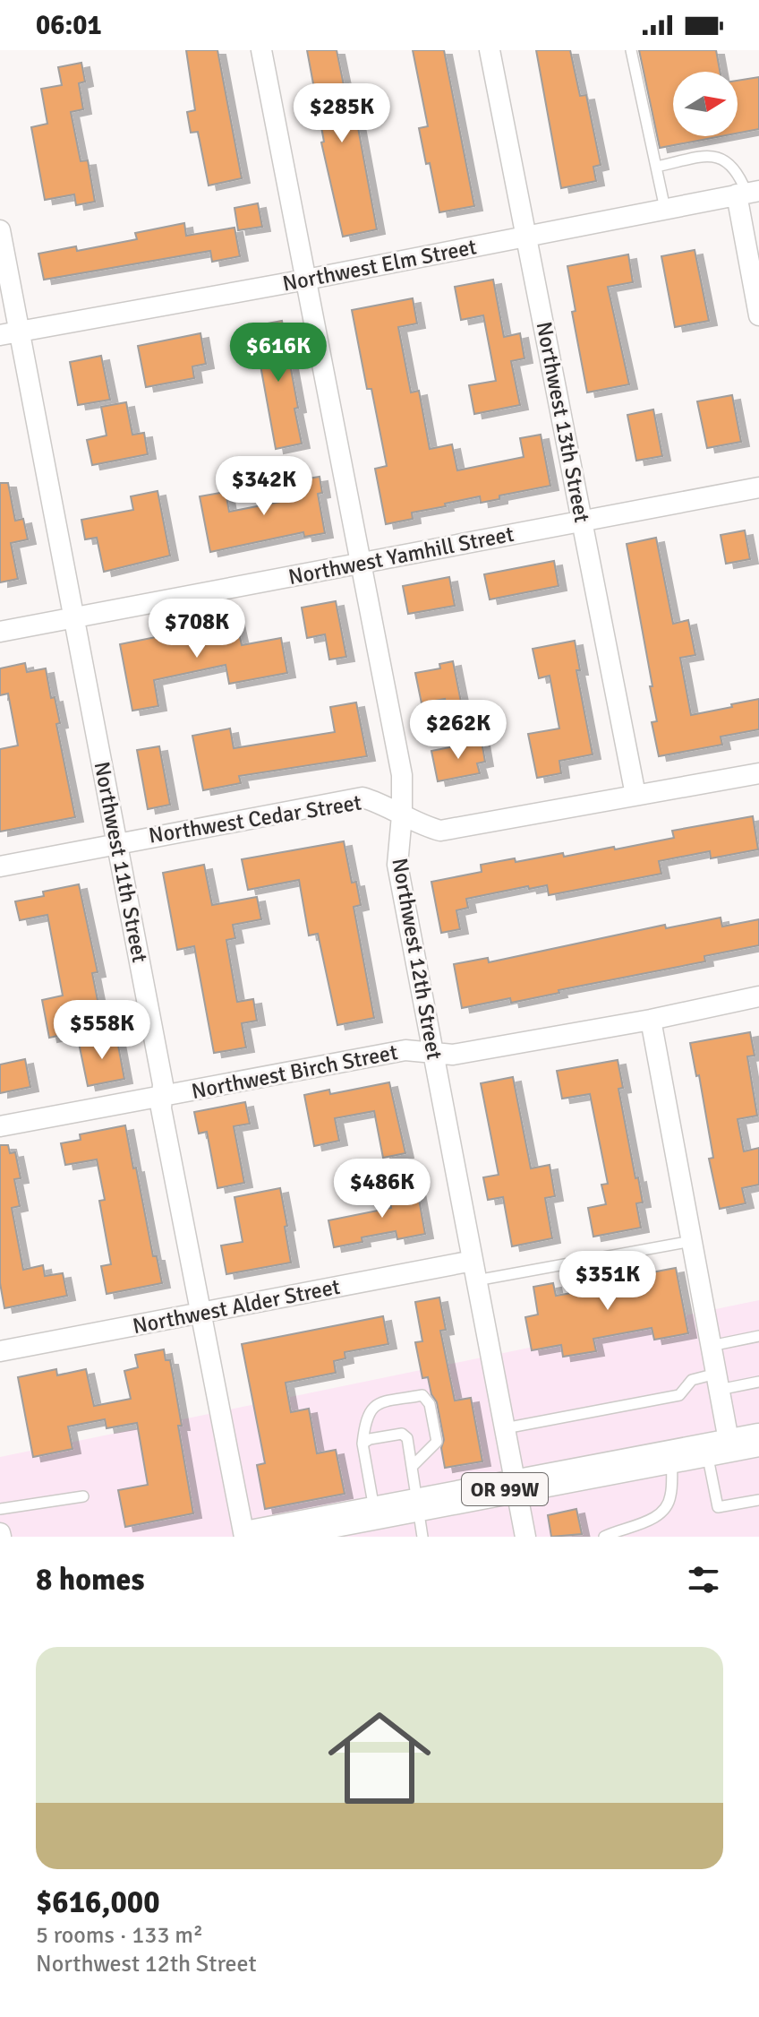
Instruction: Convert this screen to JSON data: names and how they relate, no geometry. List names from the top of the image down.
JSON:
{
  "streets": {
    "highway": ["OR 99W"],
    "street": [
      "Northwest Elm Street",
      "Northwest 13th Street",
      "Northwest Yamhill Street",
      "Northwest Cedar Street",
      "Northwest 11th Street",
      "Northwest 12th Street",
      "Northwest Birch Street",
      "Northwest Alder Street"
    ]
  },
  "crossings": [
    ["Northwest Elm Street", "Northwest 13th Street"],
    ["Northwest Elm Street", "Northwest 11th Street"],
    ["Northwest Elm Street", "Northwest 12th Street"],
    ["Northwest 13th Street", "Northwest Yamhill Street"],
    ["Northwest 13th Street", "Northwest Cedar Street"],
    ["Northwest Yamhill Street", "Northwest 11th Street"],
    ["Northwest Yamhill Street", "Northwest 12th Street"],
    ["Northwest Cedar Street", "Northwest 11th Street"],
    ["Northwest Cedar Street", "Northwest 12th Street"],
    ["Northwest 11th Street", "Northwest Birch Street"],
    ["Northwest 11th Street", "Northwest Alder Street"],
    ["Northwest 12th Street", "Northwest Birch Street"],
    ["Northwest 12th Street", "Northwest Alder Street"],
    ["Northwest 12th Street", "OR 99W"]
  ],
  "north": "right",
  "page": {
    "status": "06:01",
    "price": [
      "$285K",
      "$616K",
      "$342K",
      "$708K",
      "$262K",
      "$558K",
      "$486K",
      "$351K"
    ],
    "heading": "8 homes",
    "list": [
      {
        "name": "$616,000",
        "note": "5 rooms · 133 m² · Northwest 12th Street"
      }
    ]
  }
}
